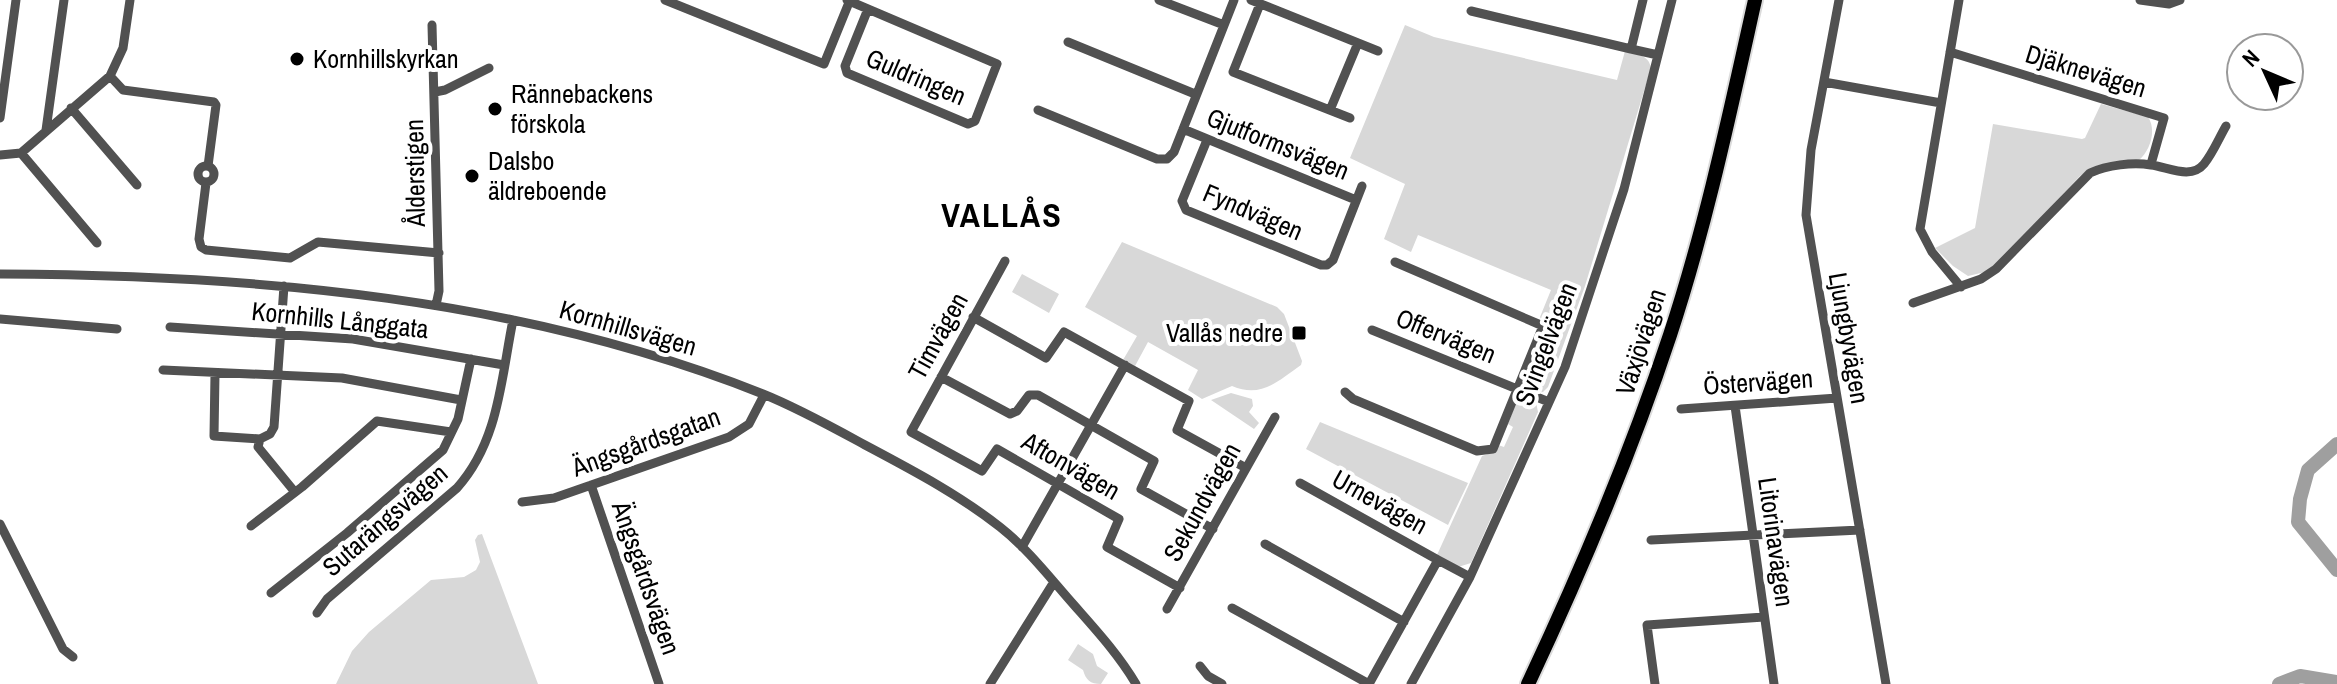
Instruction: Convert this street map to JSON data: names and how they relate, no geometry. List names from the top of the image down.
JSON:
{
  "streets": {
    "highway": ["Växjövägen"],
    "street": [
      "Djäknevägen",
      "Guldringen",
      "Gjutformsvägen",
      "Ålderstigen",
      "Fyndvägen",
      "Kornhills Långgata",
      "Kornhillsvägen",
      "Timvägen",
      "Offervägen",
      "Ljungbyvägen",
      "Svingelvägen",
      "Östervägen",
      "Ängsgårdsgatan",
      "Aftonvägen",
      "Sekundvägen",
      "Urnevägen",
      "Sutarängsvägen",
      "Litorinavägen",
      "Ängsgårdsvägen"
    ]
  },
  "crossings": [
    ["Gjutformsvägen", "Fyndvägen"],
    ["Ålderstigen", "Kornhillsvägen"],
    ["Kornhills Långgata", "Sutarängsvägen"],
    ["Kornhillsvägen", "Ängsgårdsgatan"],
    ["Kornhillsvägen", "Sutarängsvägen"],
    ["Timvägen", "Aftonvägen"],
    ["Offervägen", "Svingelvägen"],
    ["Ljungbyvägen", "Östervägen"],
    ["Svingelvägen", "Urnevägen"],
    ["Östervägen", "Litorinavägen"],
    ["Ängsgårdsgatan", "Ängsgårdsvägen"],
    ["Aftonvägen", "Sekundvägen"]
  ],
  "districts": ["VALLÅS"],
  "places": {
    "other": ["Kornhillskyrkan", "Rännebackens förskola", "Dalsbo äldreboende"],
    "transit": ["Vallås nedre"]
  },
  "north": "top left"
}
